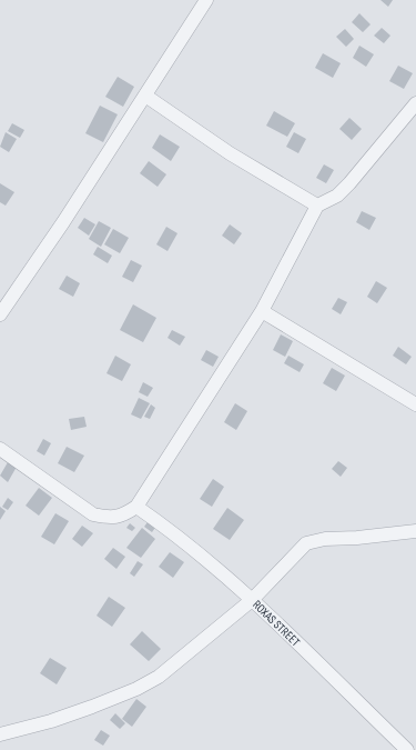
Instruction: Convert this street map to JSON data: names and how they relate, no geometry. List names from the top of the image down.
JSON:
{
  "streets": {
    "street": ["ROXAS STREET"]
  }
}
